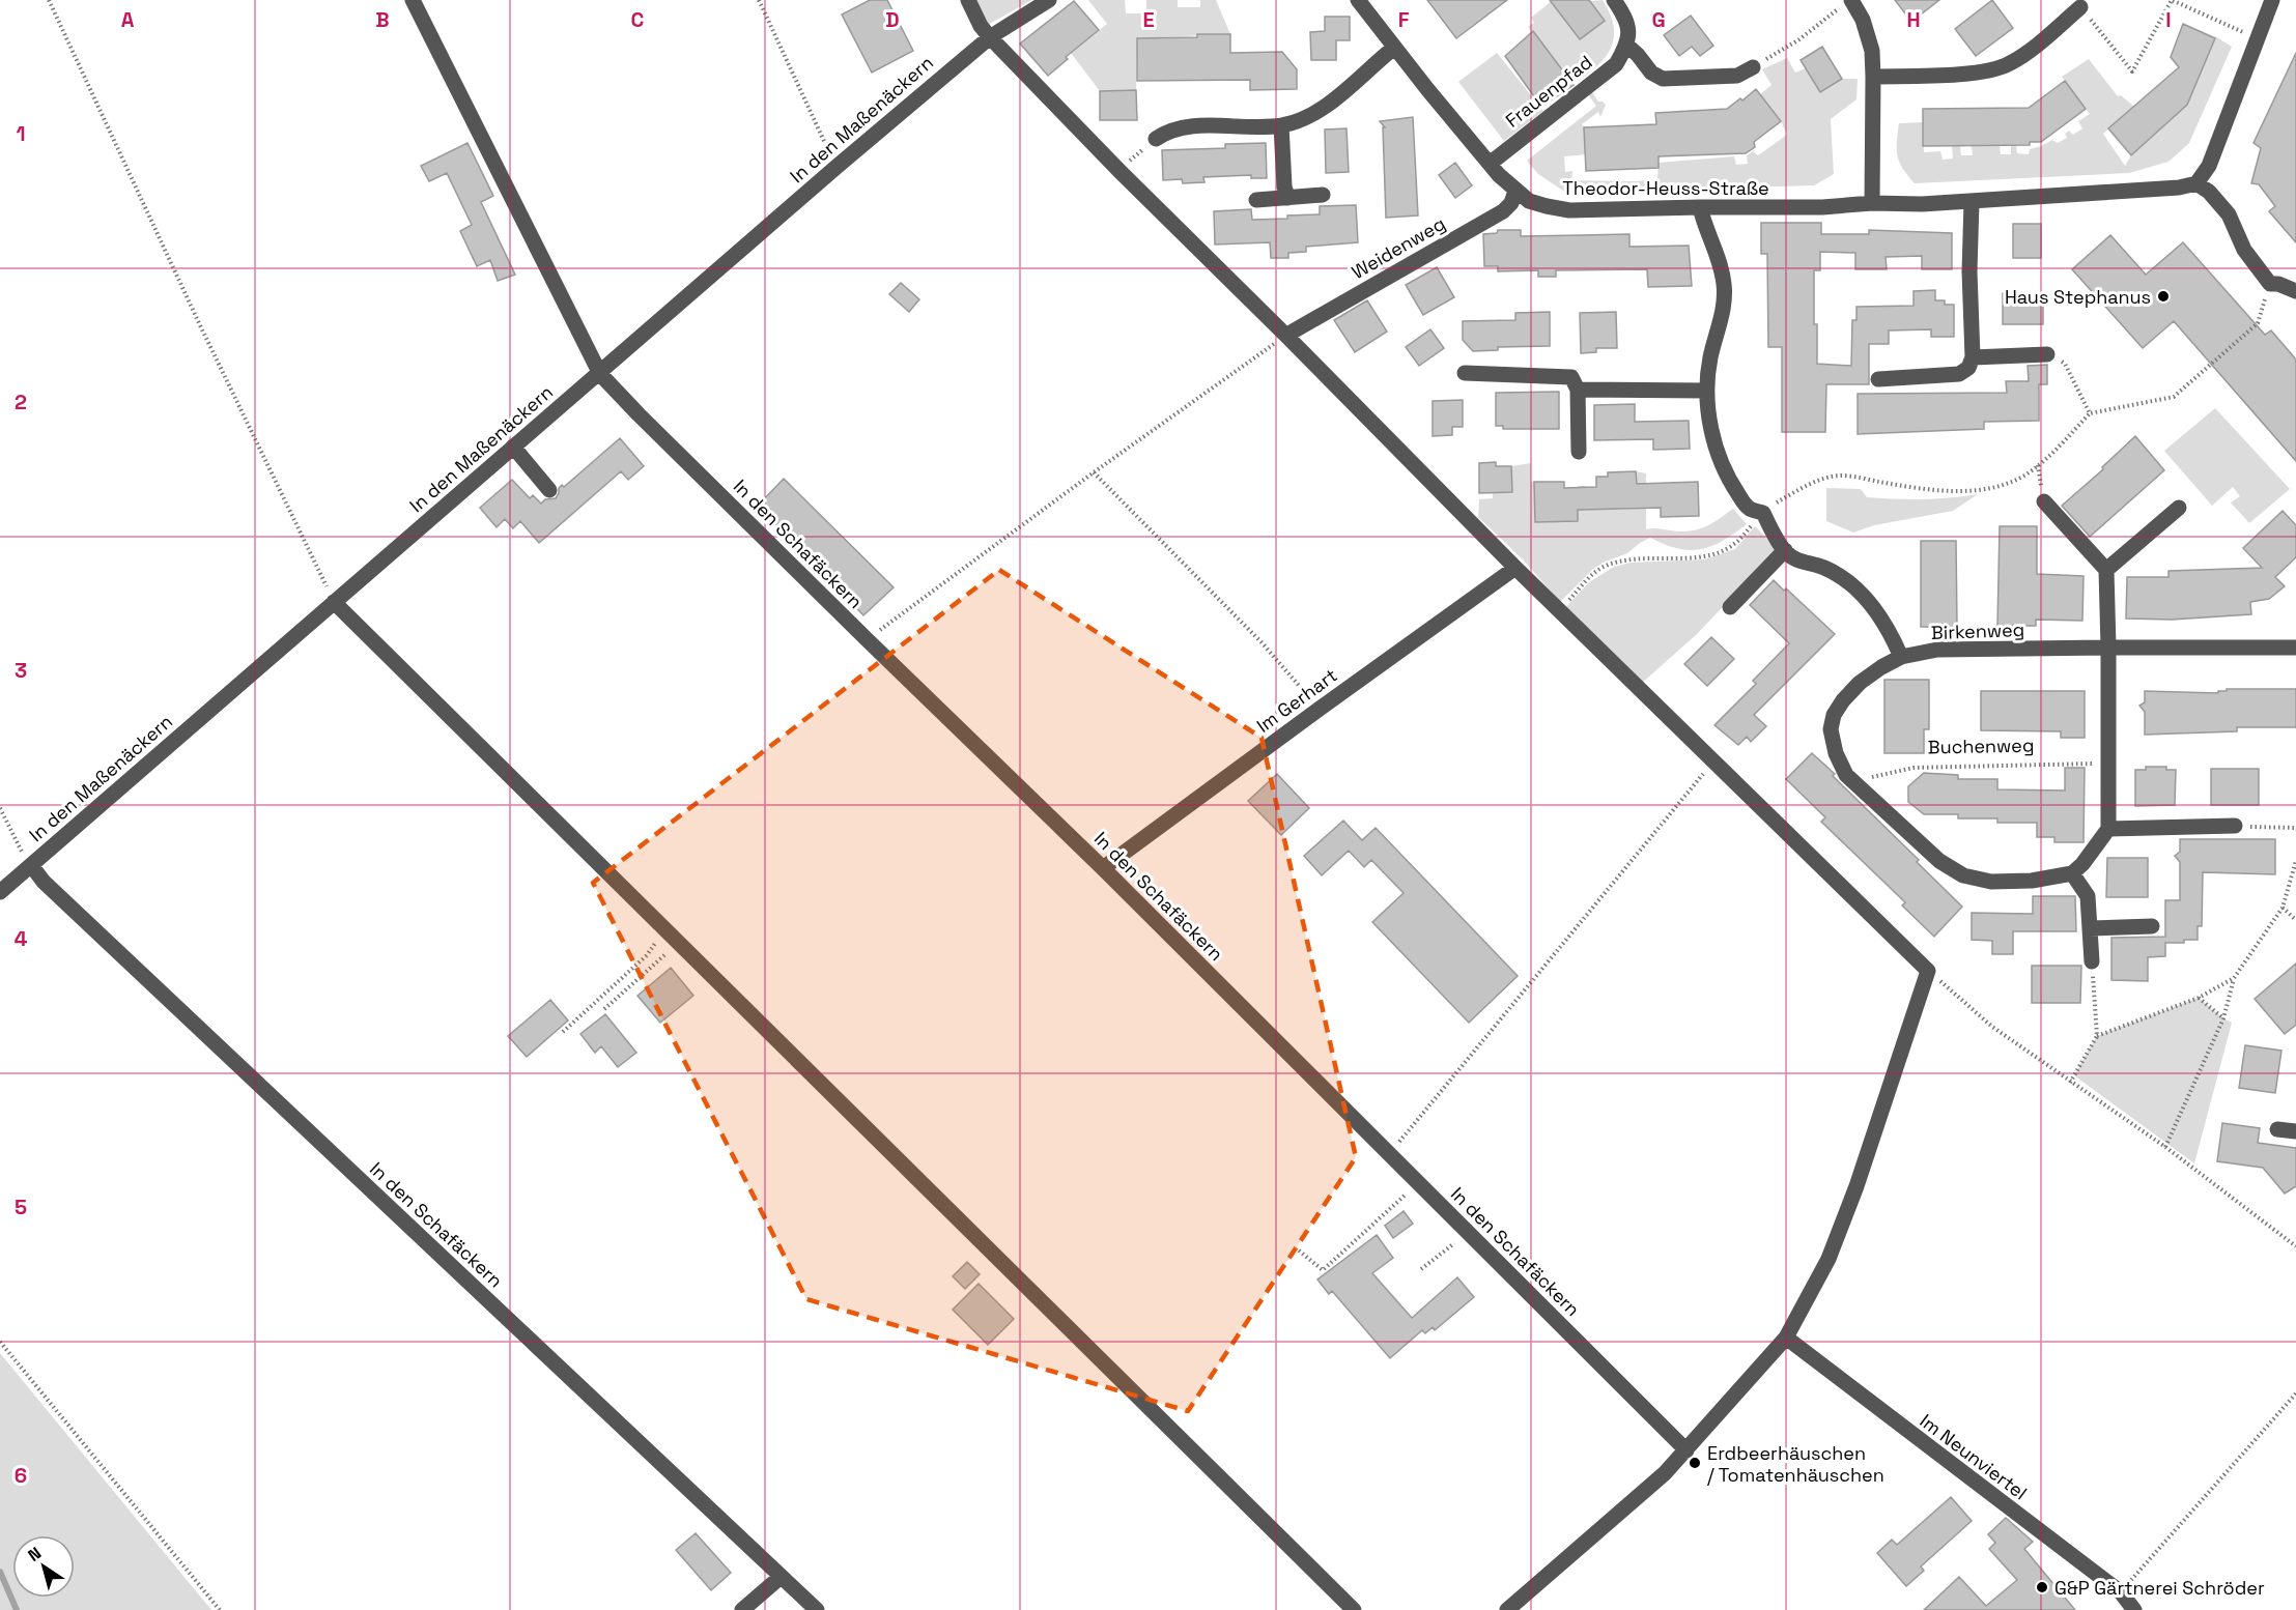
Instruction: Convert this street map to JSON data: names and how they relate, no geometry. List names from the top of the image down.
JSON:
{
  "streets": {
    "street": [
      "Frauenpfad",
      "In den Maßenäckern",
      "Theodor-Heuss-Straße",
      "Weidenweg",
      "In den Schafäckern",
      "Birkenweg",
      "Im Gerhart",
      "Im Neunviertel"
    ],
    "path": ["Buchenweg"]
  },
  "crossings": [
    ["Frauenpfad", "Theodor-Heuss-Straße"],
    ["In den Maßenäckern", "In den Schafäckern"],
    ["Theodor-Heuss-Straße", "Weidenweg"],
    ["In den Schafäckern", "Im Gerhart"]
  ],
  "places": ["Haus Stephanus", "Erdbeerhäuschen / Tomatenhäuschen", "G&P Gärtnerei Schröder"],
  "north": "top left",
  "grid": {
    "columns": [
      "A",
      "B",
      "C",
      "D",
      "E",
      "F",
      "G",
      "H",
      "I"
    ],
    "rows": [
      "1",
      "2",
      "3",
      "4",
      "5",
      "6"
    ]
  }
}
